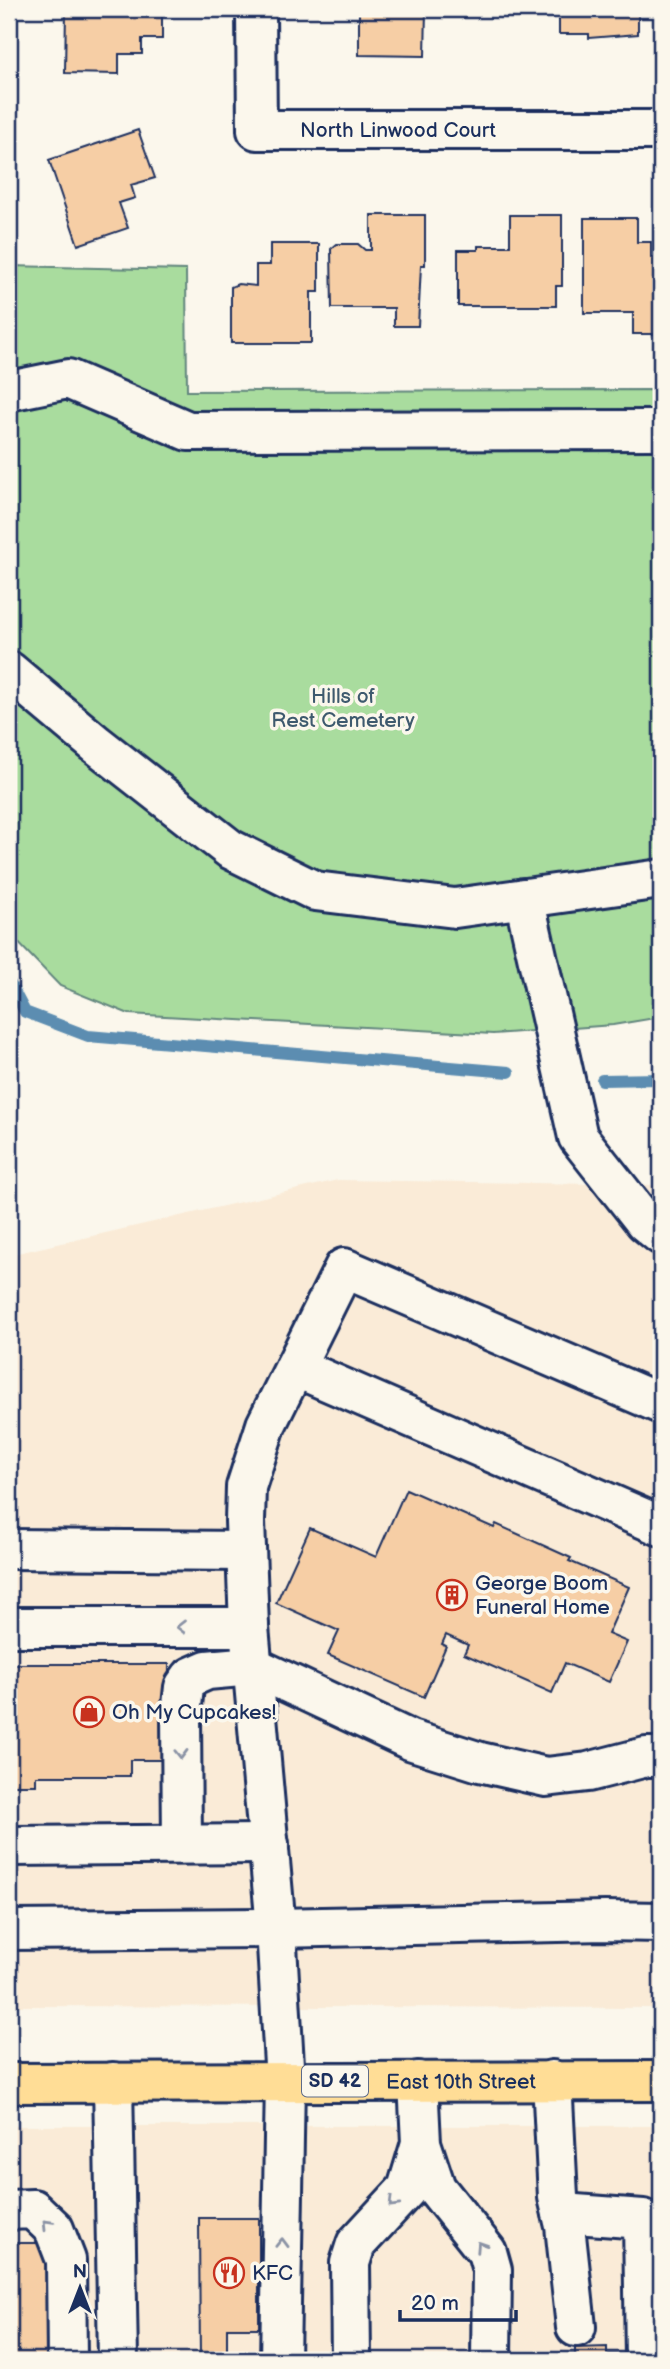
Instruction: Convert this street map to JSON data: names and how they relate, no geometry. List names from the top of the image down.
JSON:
{
  "streets": {
    "main road": ["SD 42", "East 10th Street"],
    "street": ["North Linwood Court"]
  },
  "parks": ["Hills of Rest Cemetery"],
  "places": {
    "building": ["George Boom Funeral Home"],
    "shop": ["Oh My Cupcakes!"],
    "restaurant": ["KFC"]
  },
  "scale_bar": "20 m",
  "north": "top"
}
